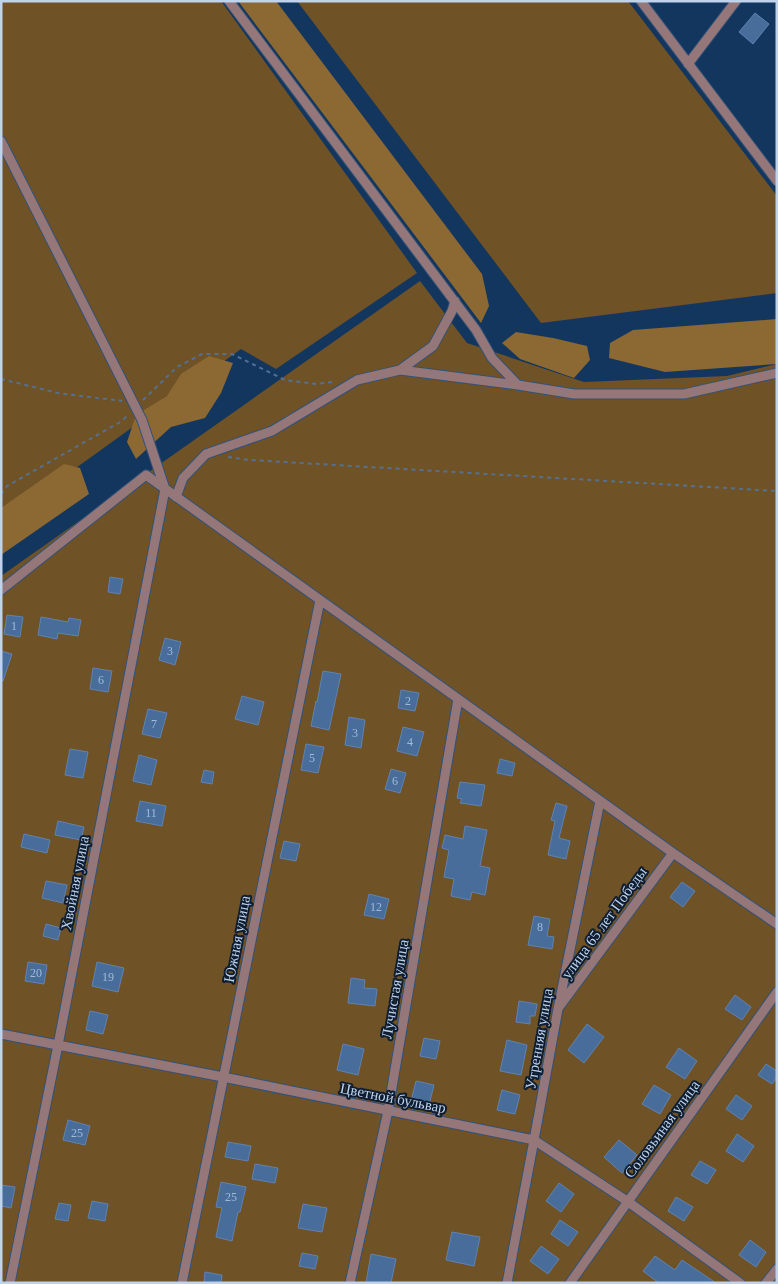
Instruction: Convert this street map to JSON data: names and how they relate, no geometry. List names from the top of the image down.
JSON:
{
  "streets": {
    "street": [
      "Хвойная улица",
      "улица 65 лет Победы",
      "Южная улица",
      "Лучистая улица",
      "Утренняя улица",
      "Цветной бульвар",
      "Соловьиная улица"
    ]
  },
  "crossings": [
    ["Хвойная улица", "Цветной бульвар"],
    ["улица 65 лет Победы", "Утренняя улица"],
    ["Южная улица", "Цветной бульвар"],
    ["Лучистая улица", "Цветной бульвар"],
    ["Утренняя улица", "Цветной бульвар"],
    ["Цветной бульвар", "Соловьиная улица"]
  ],
  "house_numbers": [
    "1",
    "3",
    "6",
    "2",
    "7",
    "3",
    "4",
    "5",
    "6",
    "11",
    "12",
    "8",
    "20",
    "19",
    "25",
    "25"
  ]
}
